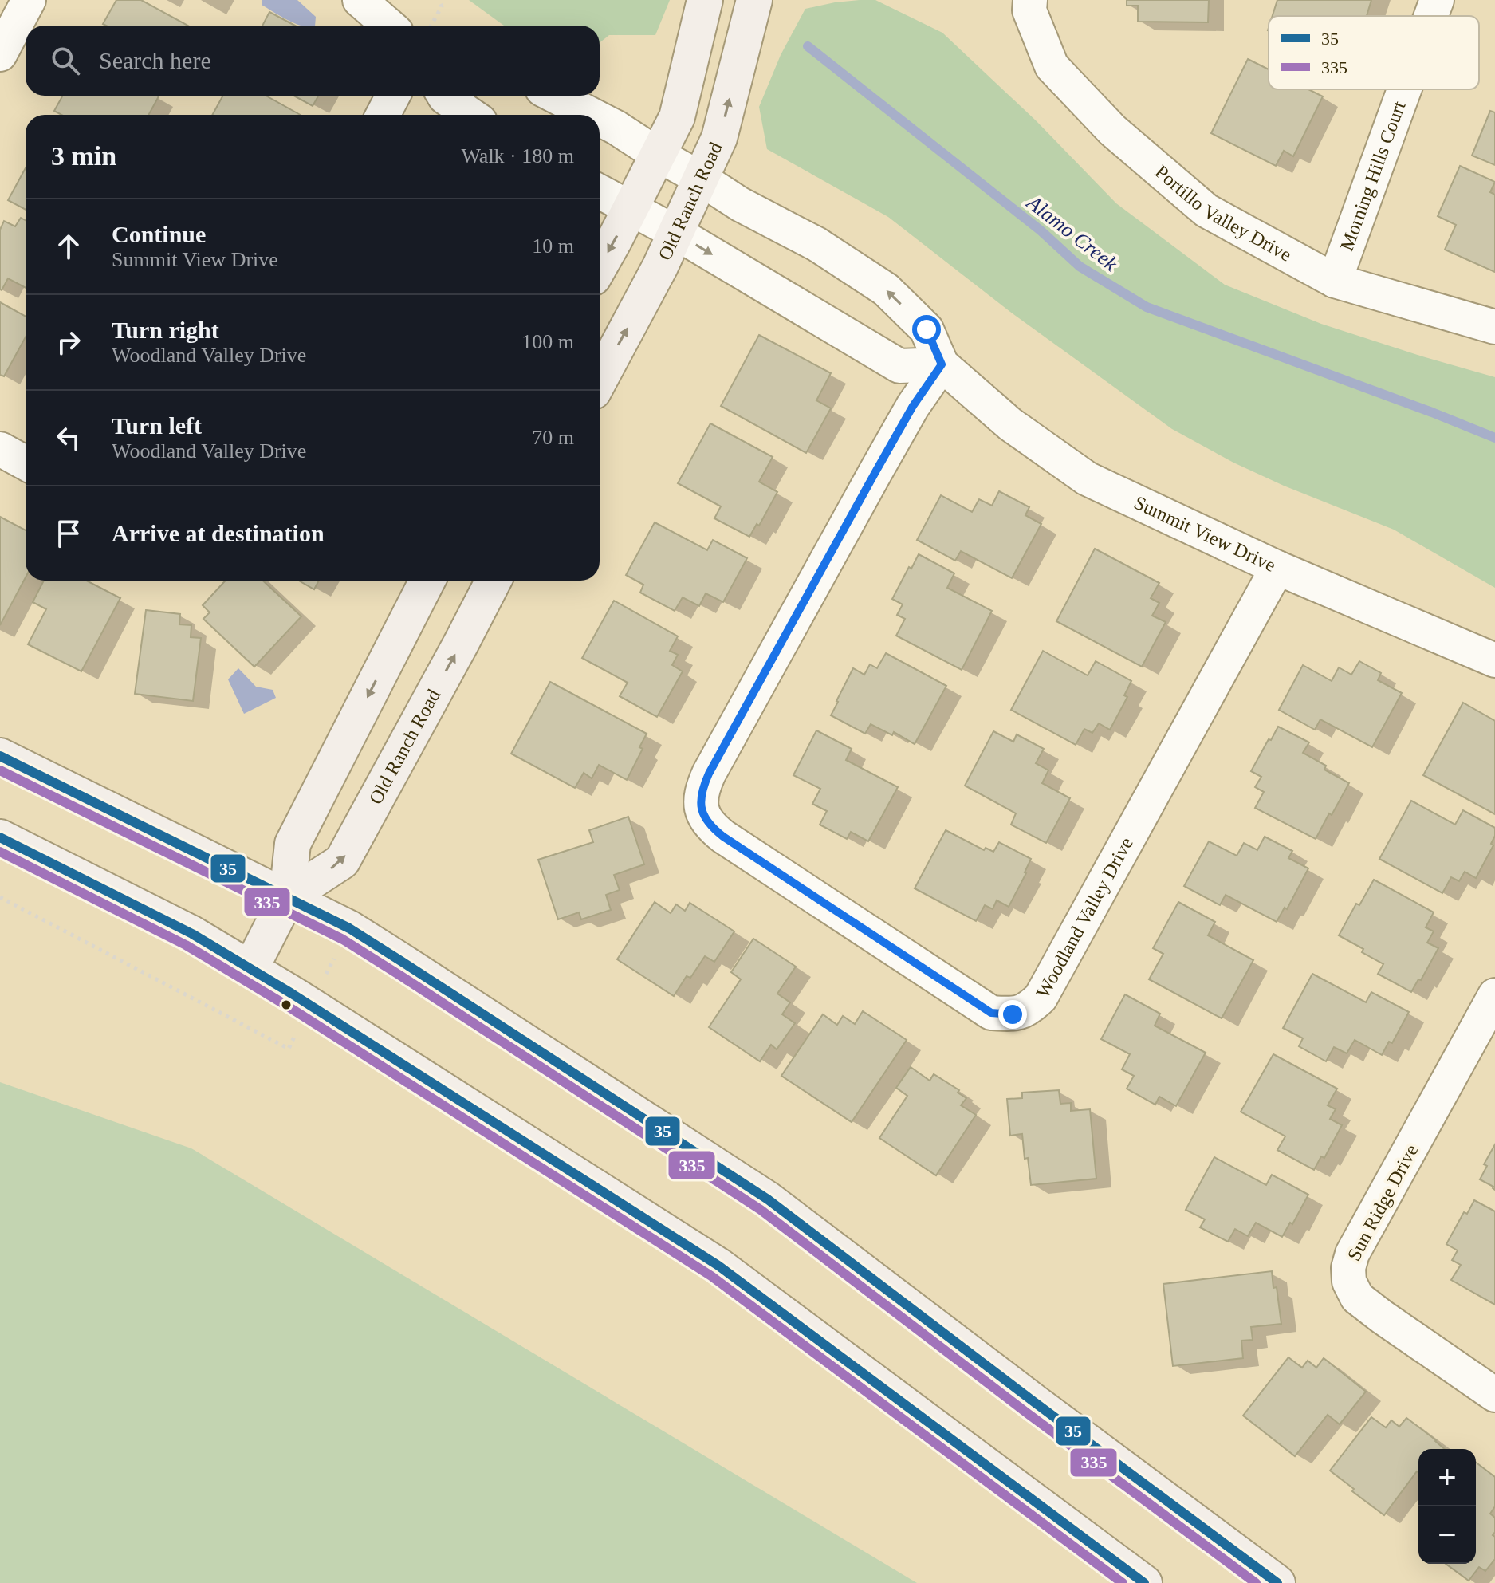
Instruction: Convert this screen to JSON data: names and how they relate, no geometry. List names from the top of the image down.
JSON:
{
  "streets": {
    "main road": ["Old Ranch Road"],
    "street": [
      "Morning Hills Court",
      "Portillo Valley Drive",
      "Summit View Drive",
      "Woodland Valley Drive",
      "Sun Ridge Drive"
    ]
  },
  "crossings": [
    ["Morning Hills Court", "Portillo Valley Drive"],
    ["Old Ranch Road", "Summit View Drive"],
    ["Summit View Drive", "Woodland Valley Drive"]
  ],
  "water": ["Alamo Creek"],
  "lines": ["transit line 35", "transit line 335"],
  "legend": ["35", "335"],
  "page": {
    "search": "Search here",
    "heading": ["3 min", "Walk · 180 m"],
    "list": [
      ["Continue", "Summit View Drive", "10 m"],
      ["Turn right", "Woodland Valley Drive", "100 m"],
      ["Turn left", "Woodland Valley Drive", "70 m"],
      "Arrive at destination"
    ],
    "map_buttons": ["+", "−"]
  }
}
